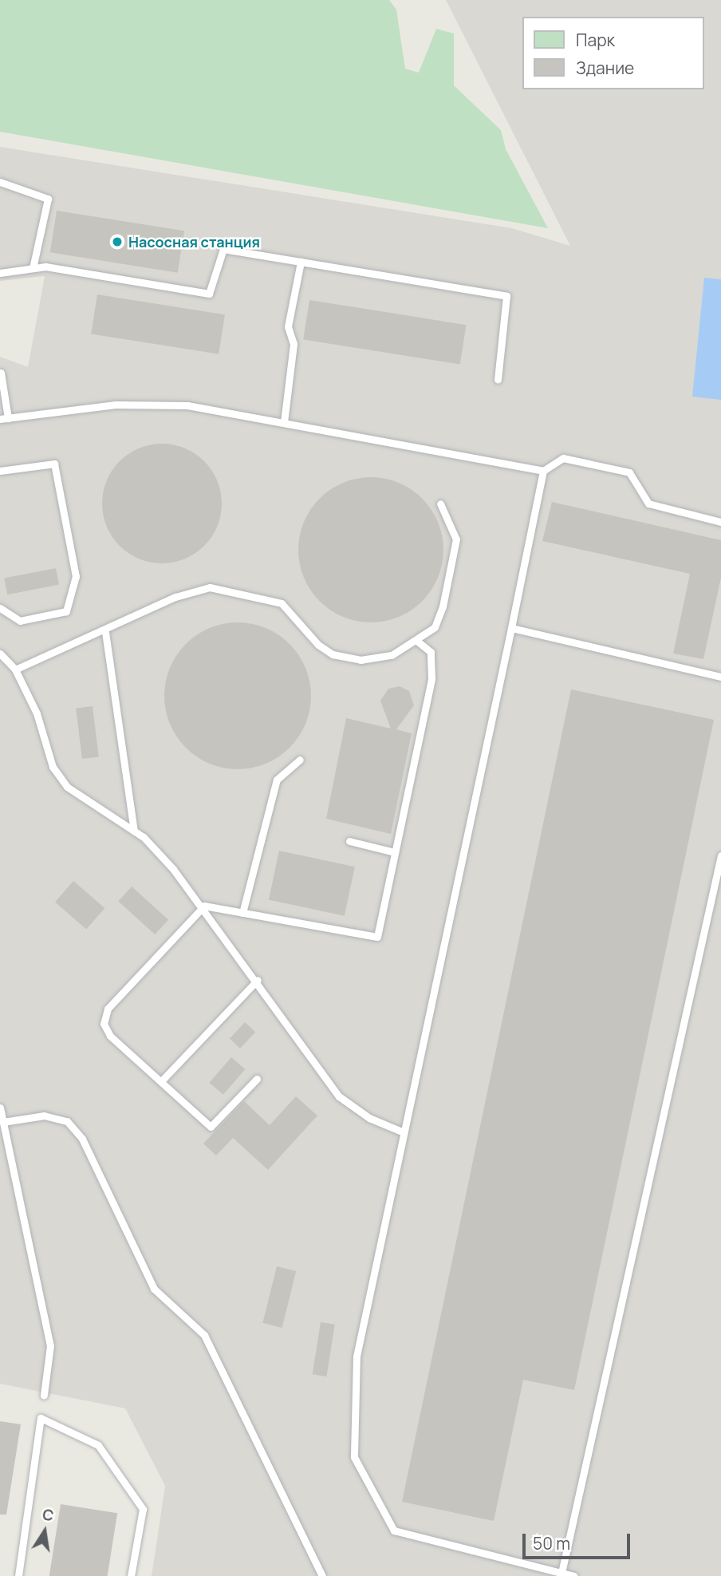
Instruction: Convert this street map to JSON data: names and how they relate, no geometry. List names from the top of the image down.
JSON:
{
  "places": ["Насосная станция"],
  "legend": ["Парк", "Здание"],
  "scale_bar": "50 m",
  "north": "top"
}
